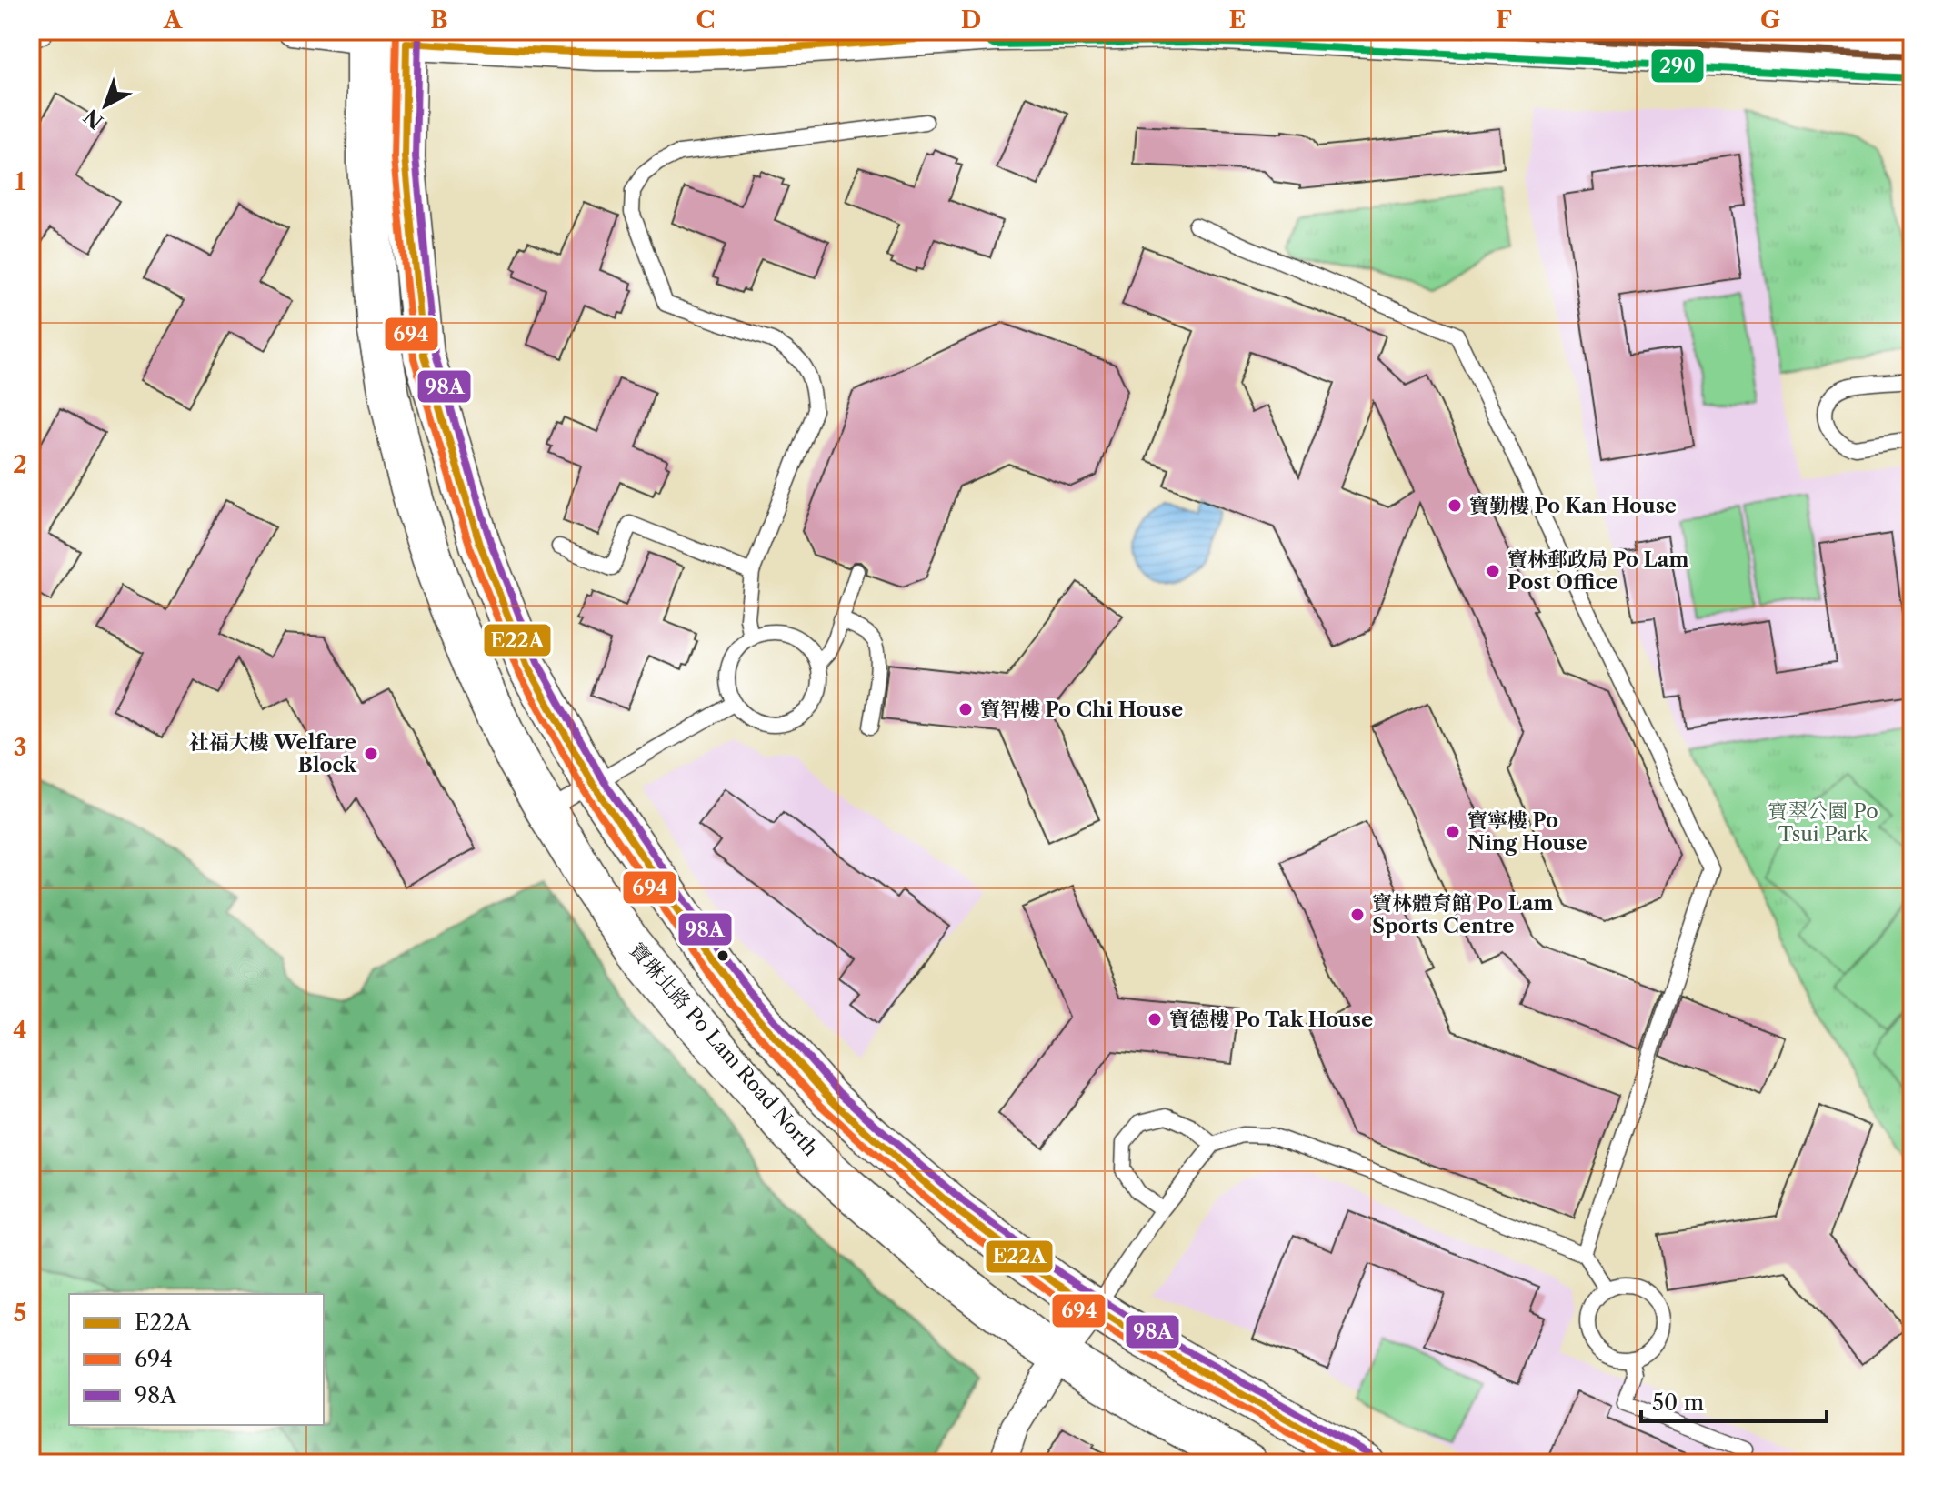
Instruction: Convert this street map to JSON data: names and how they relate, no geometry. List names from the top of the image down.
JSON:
{
  "streets": {
    "main road": ["寶琳北路 Po Lam Road North"]
  },
  "parks": ["寶翠公園 Po Tsui Park"],
  "places": [
    "寶勤樓 Po Kan House",
    "寶林郵政局 Po Lam Post Office",
    "寶智樓 Po Chi House",
    "社福大樓 Welfare Block",
    "寶寧樓 Po Ning House",
    "寶林體育館 Po Lam Sports Centre",
    "寶德樓 Po Tak House"
  ],
  "lines": [
    "transit line E22A",
    "transit line 694",
    "transit line 98A",
    "transit line 290"
  ],
  "legend": ["E22A", "694", "98A"],
  "scale_bar": "50 m",
  "north": "bottom left",
  "grid": {
    "columns": [
      "A",
      "B",
      "C",
      "D",
      "E",
      "F",
      "G"
    ],
    "rows": [
      "1",
      "2",
      "3",
      "4",
      "5"
    ]
  }
}
